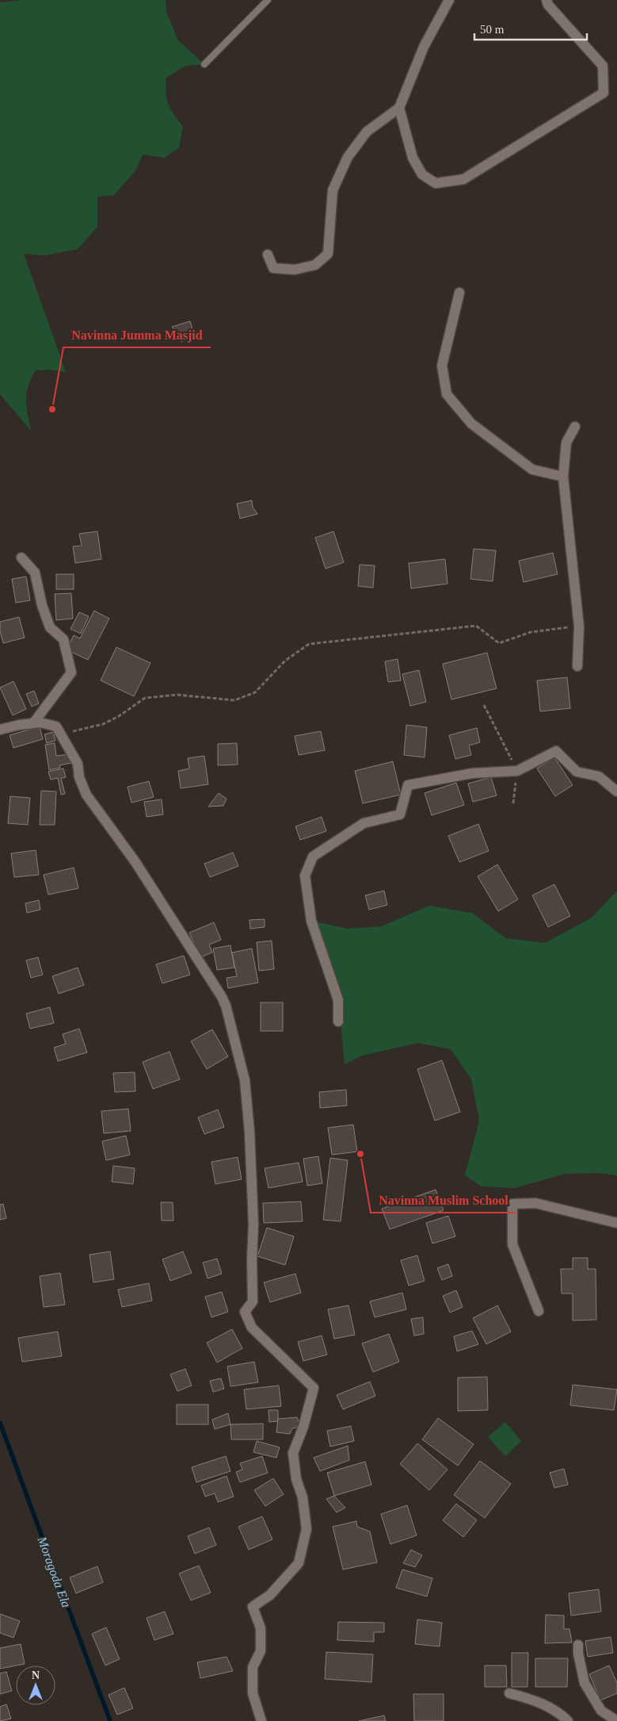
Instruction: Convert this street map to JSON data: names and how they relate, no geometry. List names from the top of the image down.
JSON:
{
  "water": ["Moragoda Ela"],
  "places": ["Navinna Jumma Masjid", "Navinna Muslim School"],
  "scale_bar": "50 m",
  "north": "top"
}
